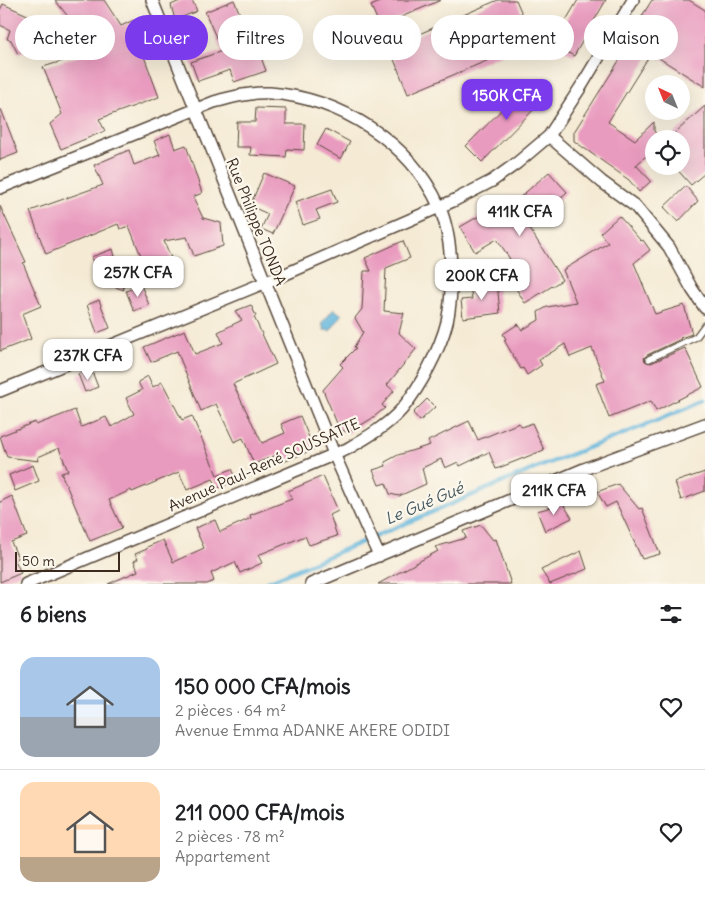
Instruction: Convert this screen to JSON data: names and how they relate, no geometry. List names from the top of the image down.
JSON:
{
  "streets": {
    "street": ["Rue Philippe TONDA", "Avenue Paul-René SOUSSATTE"]
  },
  "crossings": [
    ["Rue Philippe TONDA", "Avenue Paul-René SOUSSATTE"]
  ],
  "water": ["Le Gué Gué"],
  "scale_bar": "50 m",
  "north": "top left",
  "page": {
    "chip": [
      "Acheter",
      "Louer",
      "Filtres",
      "Nouveau",
      "Appartement",
      "Maison"
    ],
    "price": [
      "150K CFA",
      "411K CFA",
      "257K CFA",
      "200K CFA",
      "237K CFA",
      "211K CFA"
    ],
    "scale": "50 m",
    "heading": "6 biens",
    "list": [
      {
        "name": "150 000 CFA/mois",
        "note": "2 pièces · 64 m² · Avenue Emma ADANKE AKERE ODIDI"
      },
      {
        "name": "211 000 CFA/mois",
        "note": "2 pièces · 78 m² · Appartement"
      }
    ]
  }
}
